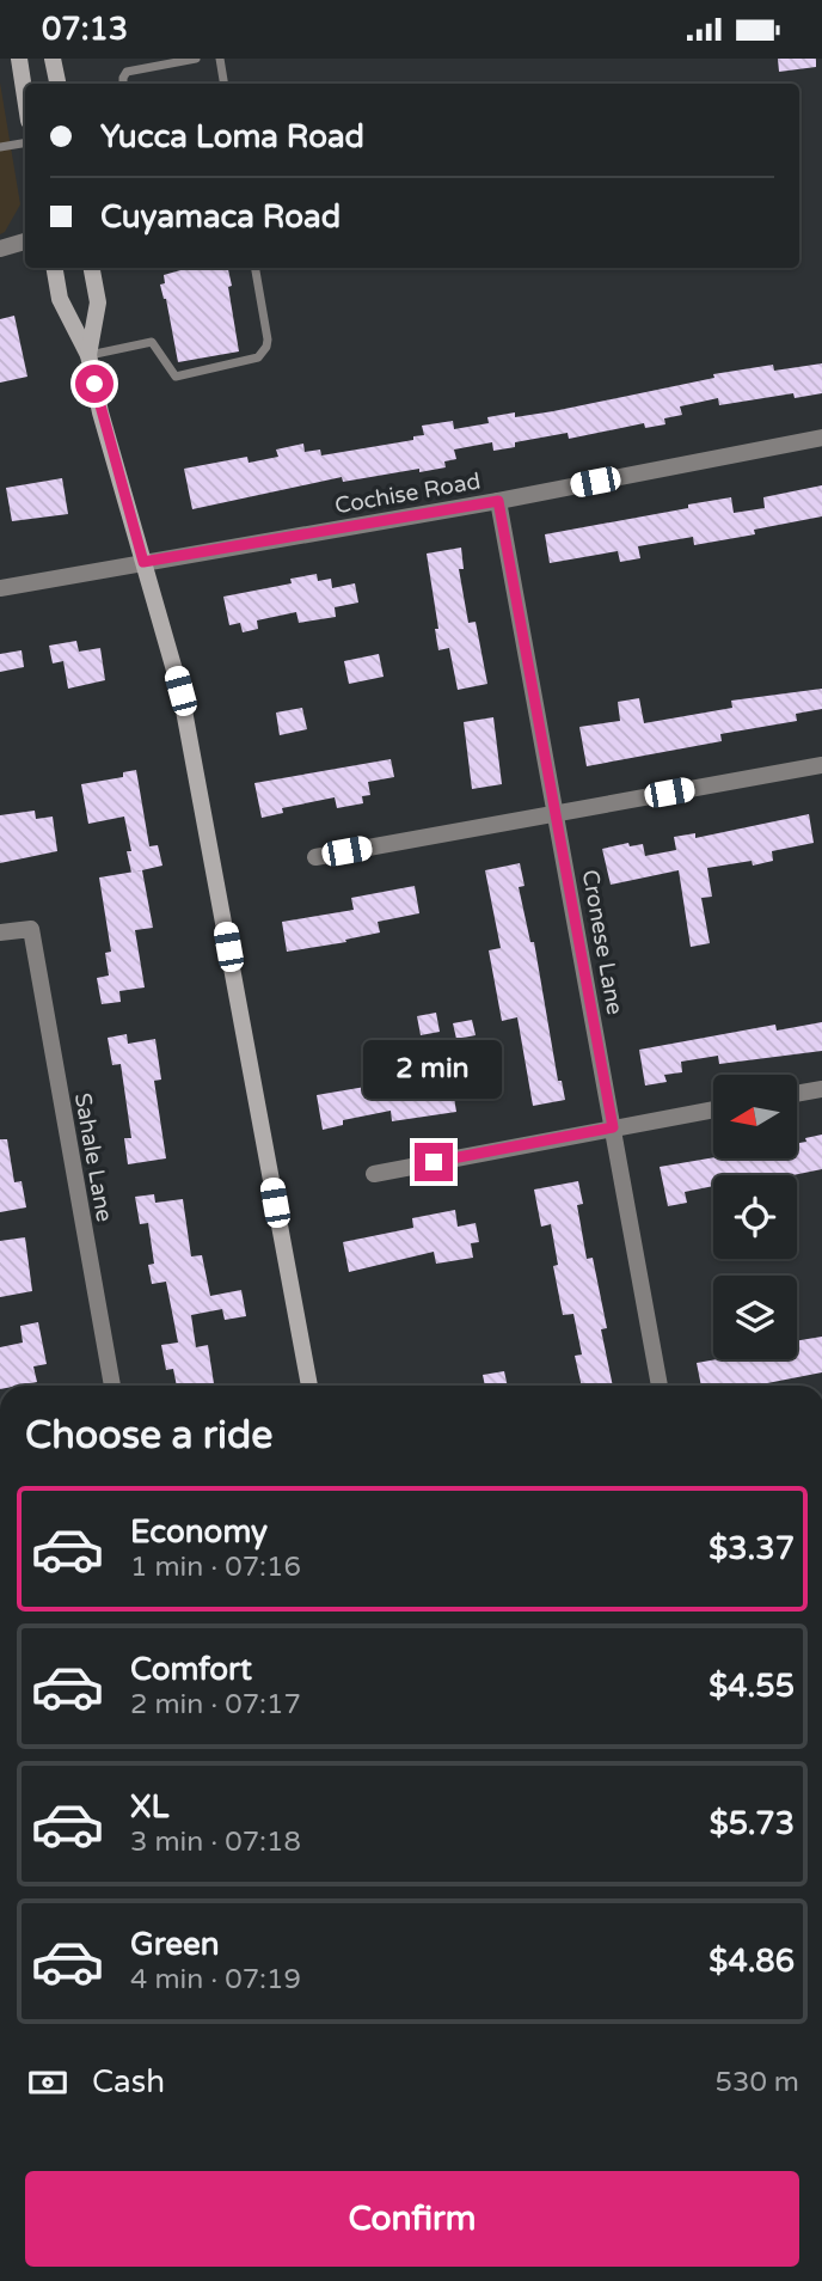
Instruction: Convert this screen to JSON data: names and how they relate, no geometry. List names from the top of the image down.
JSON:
{
  "streets": {
    "street": ["Cochise Road", "Cronese Lane", "Sahale Lane"]
  },
  "crossings": [
    ["Cochise Road", "Cronese Lane"]
  ],
  "north": "left",
  "page": {
    "status": "07:13",
    "banner": ["Yucca Loma Road", "Cuyamaca Road"],
    "bubble": "2 min",
    "heading": "Choose a ride",
    "list": [
      {
        "name": "Economy",
        "note": "1 min · 07:16",
        "value": "$3.37"
      },
      {
        "name": "Comfort",
        "note": "2 min · 07:17",
        "value": "$4.55"
      },
      {
        "name": "XL",
        "note": "3 min · 07:18",
        "value": "$5.73"
      },
      {
        "name": "Green",
        "note": "4 min · 07:19",
        "value": "$4.86"
      }
    ],
    "pay": ["Cash", "530 m"],
    "buttons": "Confirm"
  }
}
